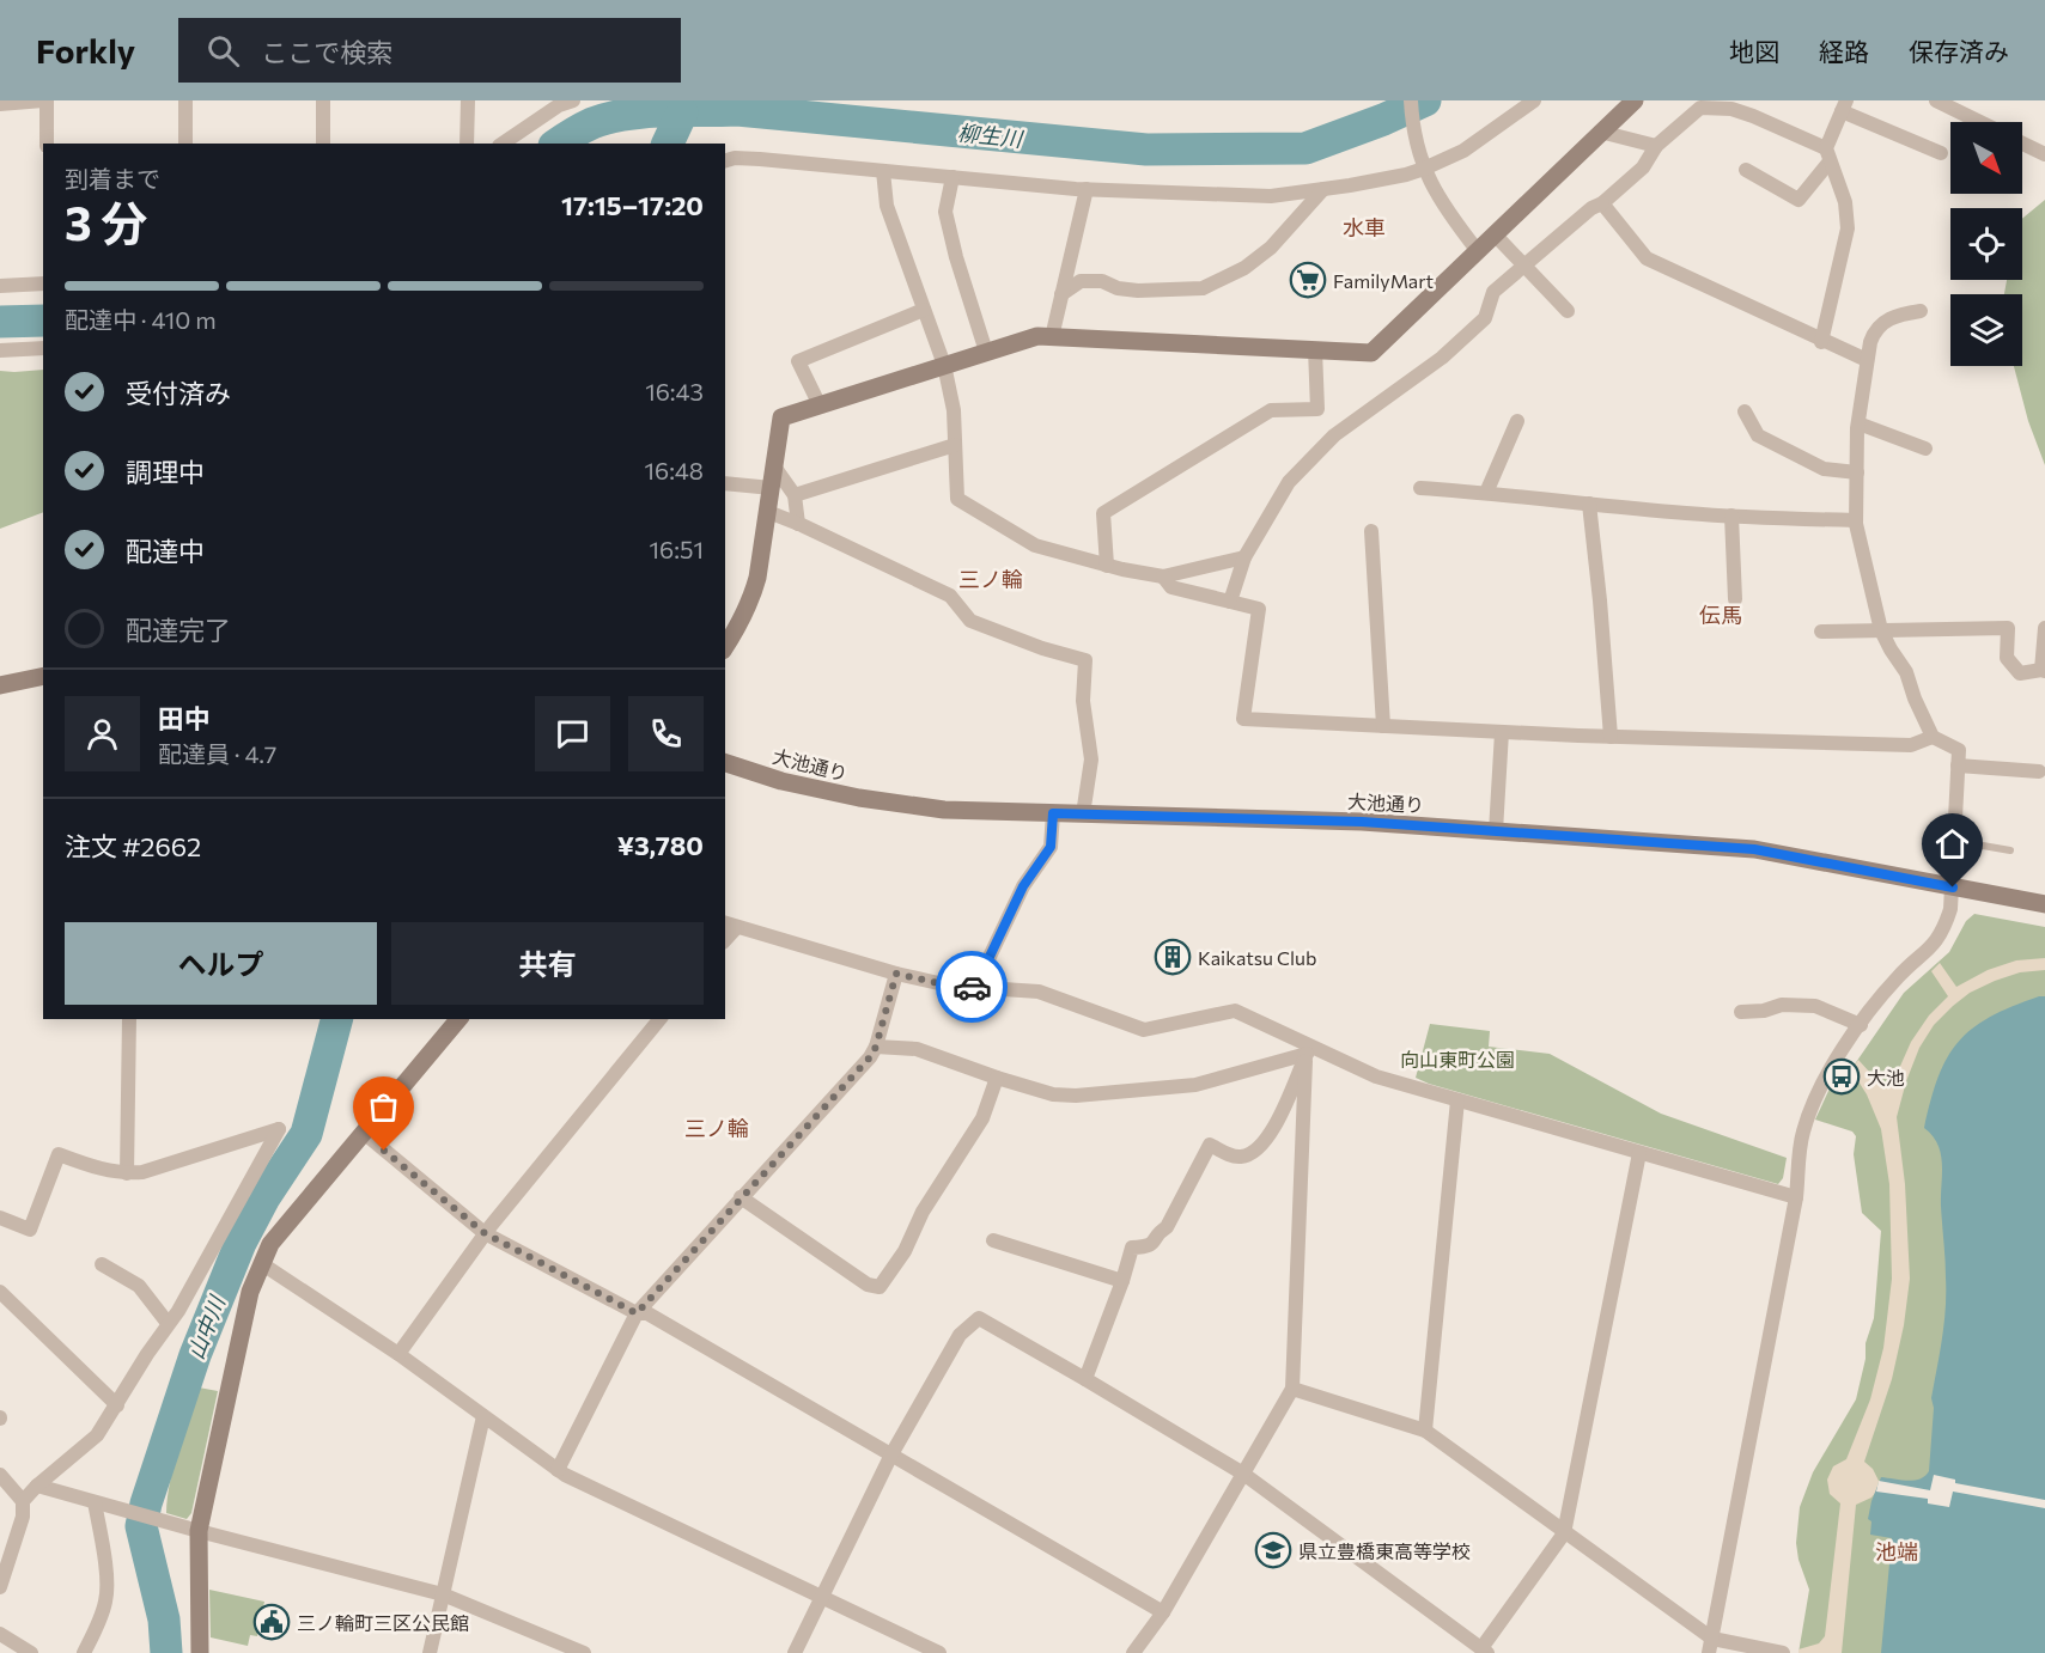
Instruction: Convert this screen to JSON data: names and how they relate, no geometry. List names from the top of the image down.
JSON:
{
  "streets": {
    "street": ["大池通り"]
  },
  "districts": [
    "水車",
    "三ノ輪",
    "伝馬",
    "三ノ輪",
    "池端"
  ],
  "water": ["柳生川", "山中川"],
  "parks": ["向山東町公園"],
  "places": {
    "supermarket": ["FamilyMart"],
    "building": ["Kaikatsu Club"],
    "bus stop": ["大池"],
    "school or university": ["県立豊橋東高等学校"],
    "public building": ["三ノ輪町三区公民館"]
  },
  "north": "bottom right",
  "page": {
    "header": "Forkly",
    "search": "ここで検索",
    "nav": ["地図", "経路", "保存済み"],
    "heading": ["3 分", "到着まで", "17:15–17:20"],
    "panel": [
      "田中",
      "配達員 · 4.7",
      "注文 #2662",
      "¥3,780"
    ],
    "bar": "配達中 · 410 m",
    "list": [
      ["受付済み", "16:43"],
      ["調理中", "16:48"],
      ["配達中", "16:51"],
      "配達完了"
    ],
    "buttons": ["ヘルプ", "共有"]
  }
}
